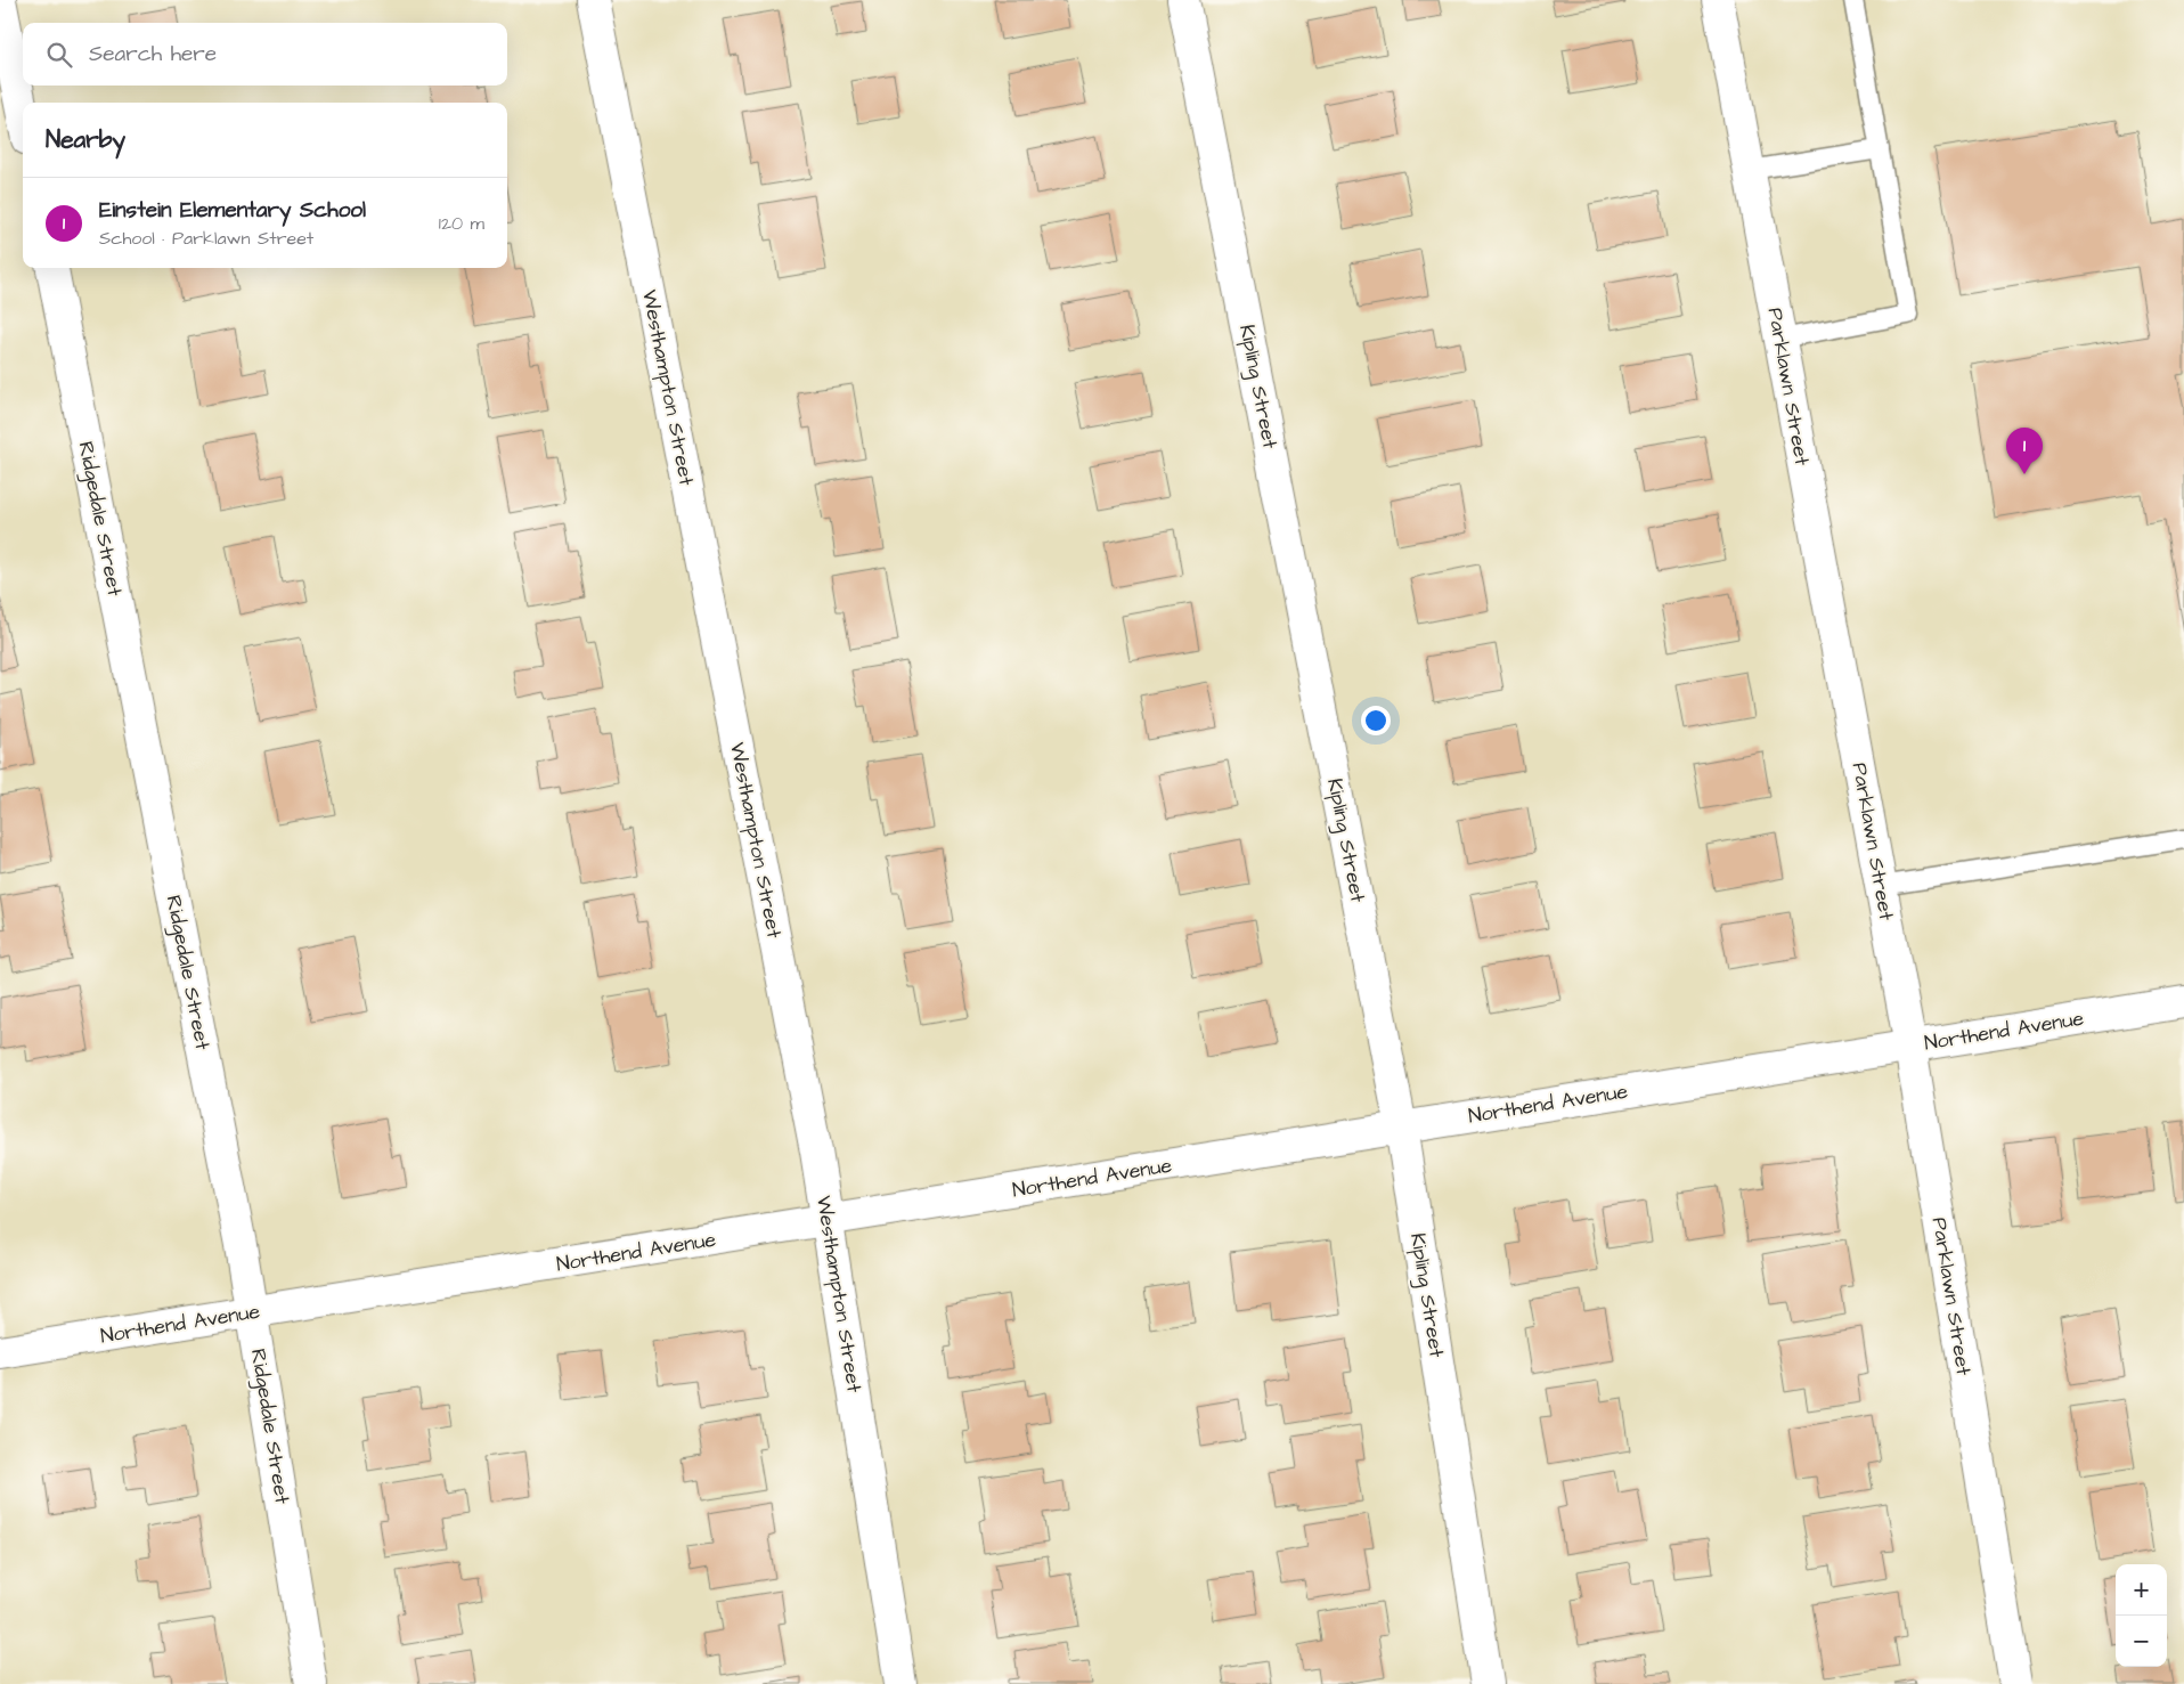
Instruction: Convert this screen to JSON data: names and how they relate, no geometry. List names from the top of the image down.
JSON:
{
  "streets": {
    "street": [
      "Kipling Street",
      "Parklawn Street",
      "Westhampton Street",
      "Ridgedale Street",
      "Northend Avenue"
    ]
  },
  "crossings": [
    ["Kipling Street", "Northend Avenue"],
    ["Parklawn Street", "Northend Avenue"],
    ["Westhampton Street", "Northend Avenue"],
    ["Ridgedale Street", "Northend Avenue"]
  ],
  "page": {
    "search": "Search here",
    "heading": "Nearby",
    "list": [
      {
        "mark": "1",
        "name": "Einstein Elementary School",
        "note": "School · Parklawn Street",
        "value": "120 m"
      }
    ],
    "pins": "1",
    "map_buttons": ["+", "−"]
  }
}
